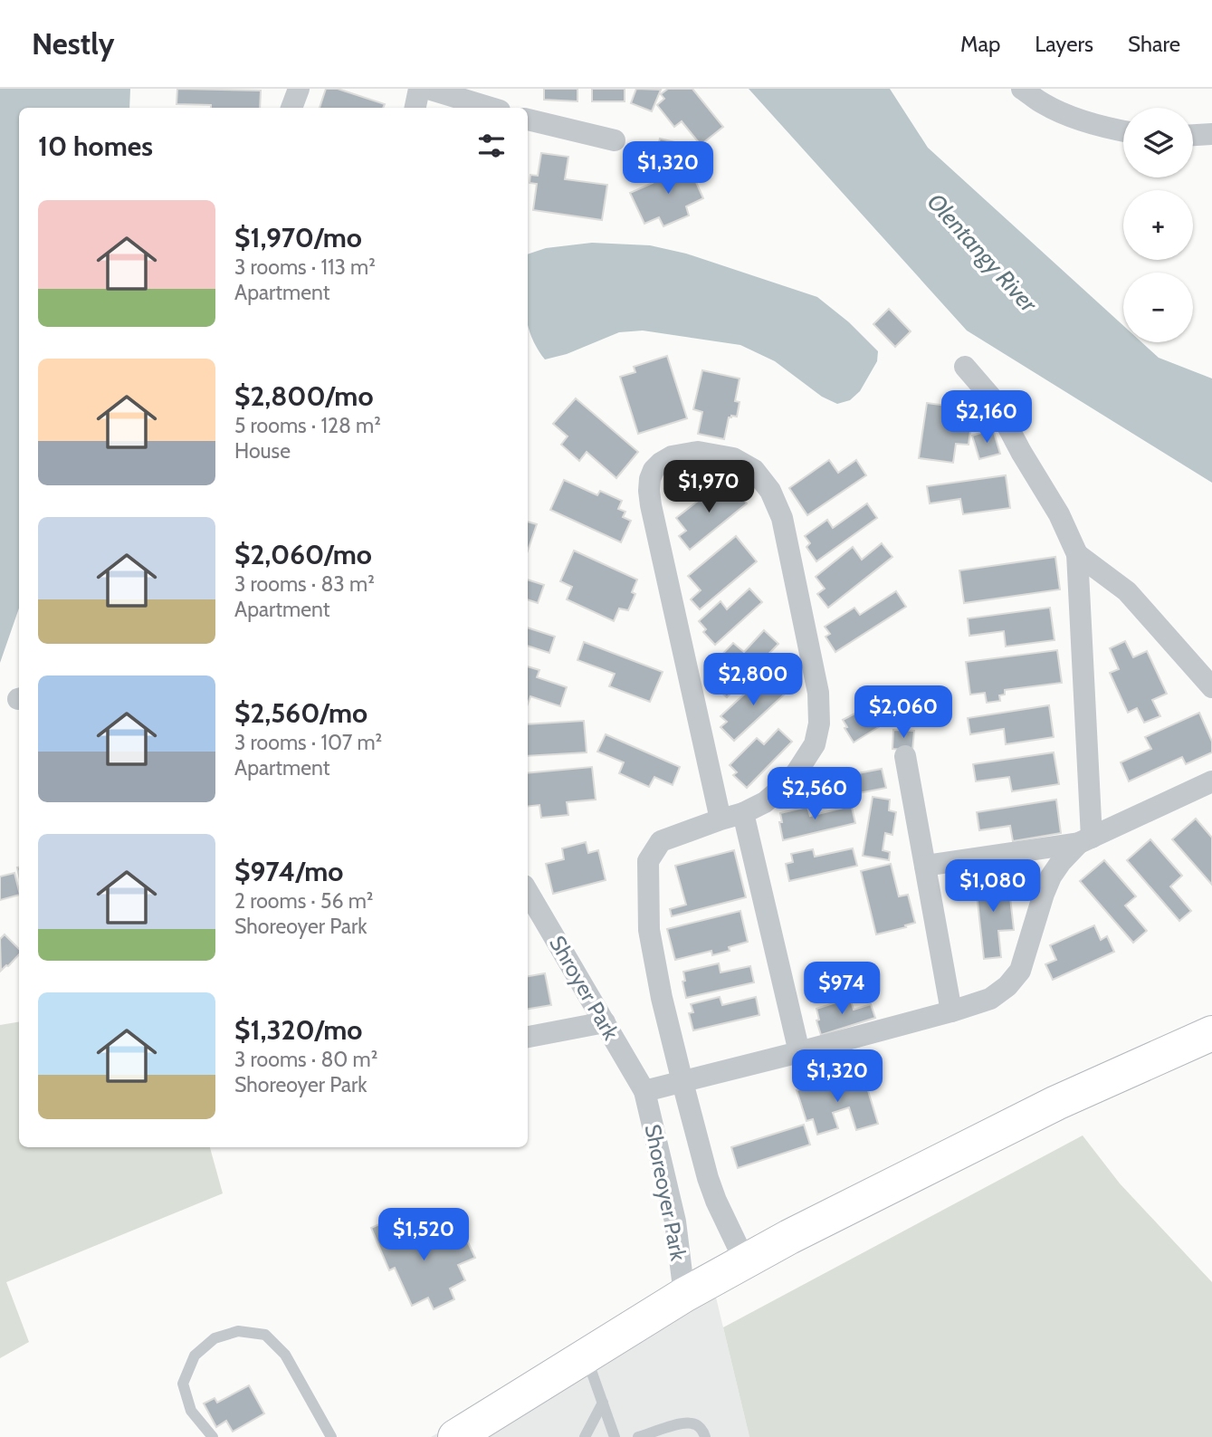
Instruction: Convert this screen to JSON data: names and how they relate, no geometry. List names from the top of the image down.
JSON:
{
  "streets": {
    "street": ["Shroyer Park", "Shoreoyer Park"]
  },
  "crossings": [
    ["Shroyer Park", "Shoreoyer Park"]
  ],
  "water": ["Olentangy River"],
  "page": {
    "header": "Nestly",
    "nav": ["Map", "Layers", "Share"],
    "map_buttons": ["+", "−"],
    "heading": "10 homes",
    "price": [
      "$1,320",
      "$2,160",
      "$1,970",
      "$2,800",
      "$2,060",
      "$2,560",
      "$1,080",
      "$974",
      "$1,320",
      "$1,520"
    ],
    "list": [
      {
        "name": "$1,970/mo",
        "note": "3 rooms · 113 m² · Apartment"
      },
      {
        "name": "$2,800/mo",
        "note": "5 rooms · 128 m² · House"
      },
      {
        "name": "$2,060/mo",
        "note": "3 rooms · 83 m² · Apartment"
      },
      {
        "name": "$2,560/mo",
        "note": "3 rooms · 107 m² · Apartment"
      },
      {
        "name": "$974/mo",
        "note": "2 rooms · 56 m² · Shoreoyer Park"
      },
      {
        "name": "$1,320/mo",
        "note": "3 rooms · 80 m² · Shoreoyer Park"
      }
    ]
  }
}
